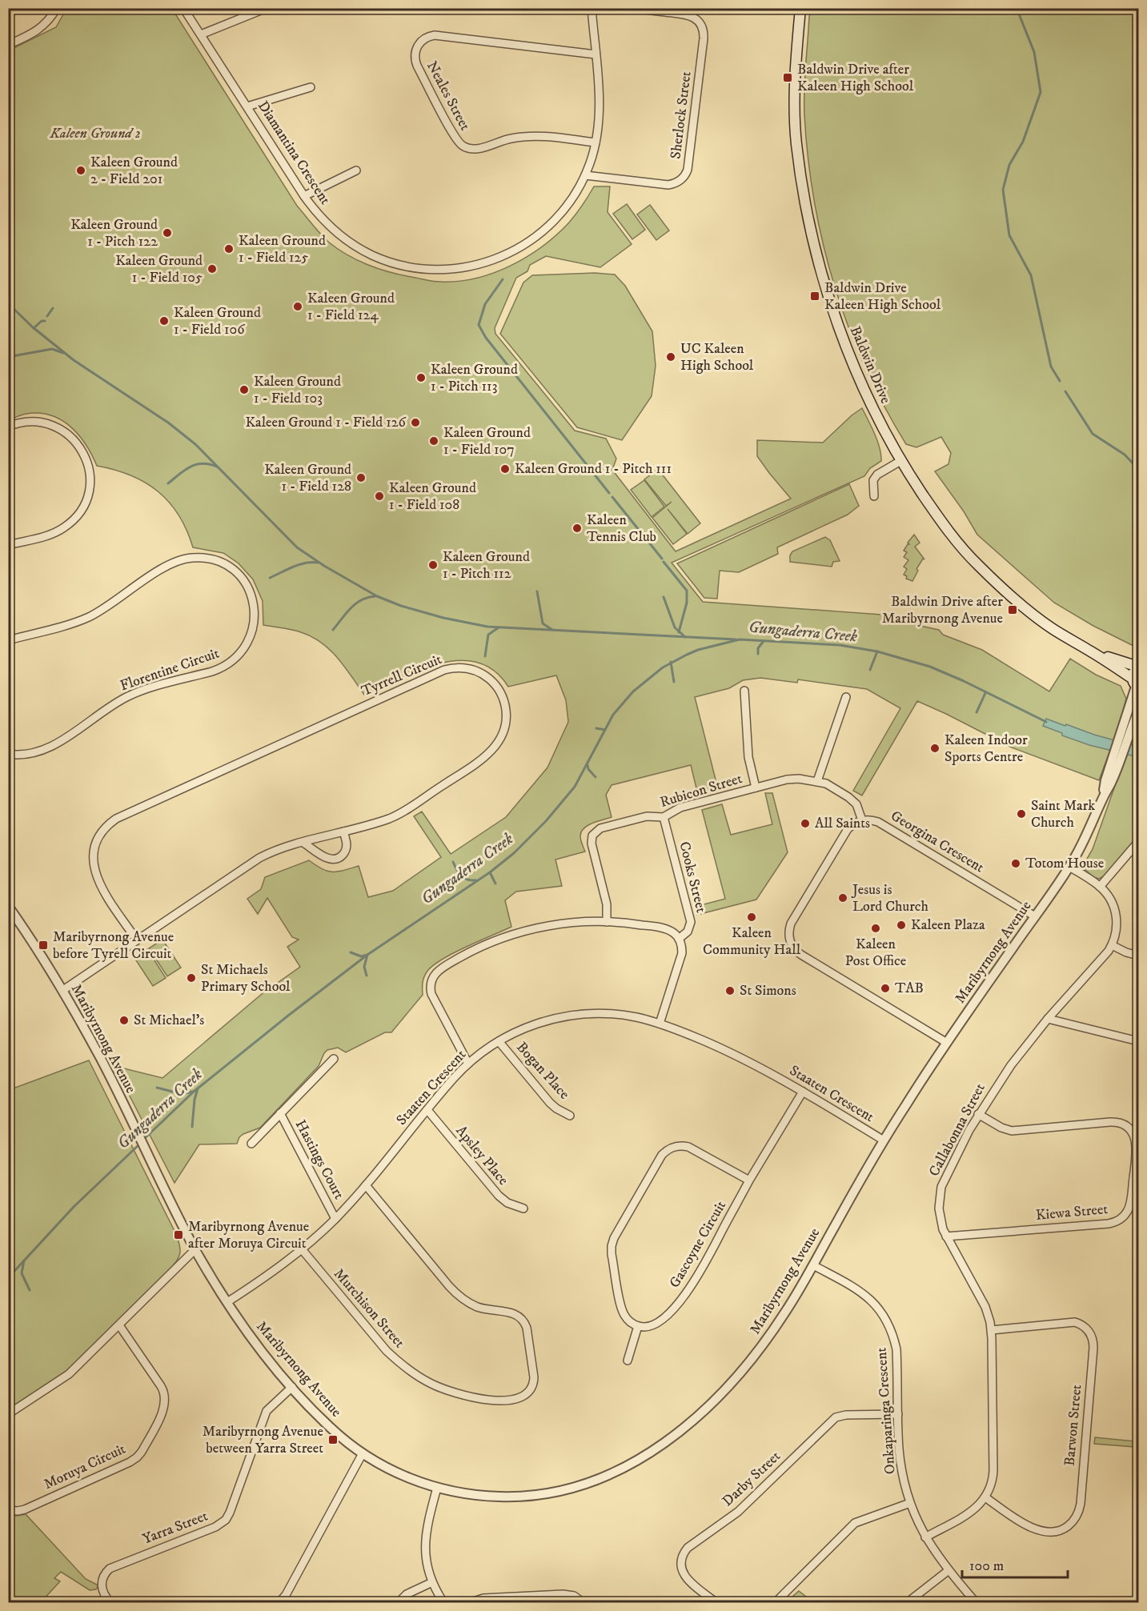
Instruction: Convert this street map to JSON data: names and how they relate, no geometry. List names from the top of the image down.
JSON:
{
  "streets": {
    "main road": ["Baldwin Drive"],
    "street": [
      "Neales Street",
      "Sherlock Street",
      "Diamantina Crescent",
      "Florentine Circuit",
      "Tyrrell Circuit",
      "Rubicon Street",
      "Georgina Crescent",
      "Cooks Street",
      "Maribyrnong Avenue",
      "Bogan Place",
      "Staaten Crescent",
      "Callabonna Street",
      "Apsley Place",
      "Hastings Court",
      "Kiewa Street",
      "Gascoyne Circuit",
      "Murchison Street",
      "Onkaparinga Crescent",
      "Barwon Street",
      "Moruya Circuit",
      "Darby Street",
      "Yarra Street"
    ]
  },
  "crossings": [
    ["Neales Street", "Diamantina Crescent"],
    ["Sherlock Street", "Diamantina Crescent"],
    ["Baldwin Drive", "Maribyrnong Avenue"],
    ["Tyrrell Circuit", "Maribyrnong Avenue"],
    ["Rubicon Street", "Georgina Crescent"],
    ["Rubicon Street", "Cooks Street"],
    ["Georgina Crescent", "Maribyrnong Avenue"],
    ["Maribyrnong Avenue", "Staaten Crescent"],
    ["Maribyrnong Avenue", "Callabonna Street"],
    ["Maribyrnong Avenue", "Onkaparinga Crescent"],
    ["Maribyrnong Avenue", "Yarra Street"],
    ["Bogan Place", "Staaten Crescent"],
    ["Staaten Crescent", "Apsley Place"],
    ["Staaten Crescent", "Hastings Court"],
    ["Staaten Crescent", "Gascoyne Circuit"],
    ["Staaten Crescent", "Murchison Street"],
    ["Callabonna Street", "Kiewa Street"],
    ["Callabonna Street", "Barwon Street"],
    ["Onkaparinga Crescent", "Darby Street"]
  ],
  "water": ["Gungaderra Creek"],
  "parks": ["Kaleen Ground 2"],
  "places": {
    "transit": [
      "Baldwin Drive after Kaleen High School",
      "Baldwin Drive Kaleen High School",
      "Baldwin Drive after Maribyrnong Avenue",
      "Maribyrnong Avenue before Tyrell Circuit",
      "Maribyrnong Avenue after Moruya Circuit",
      "Maribyrnong Avenue between Yarra Street"
    ],
    "other": [
      "Kaleen Ground 2 - Field 201",
      "Kaleen Ground 1 - Pitch 122",
      "Kaleen Ground 1 - Field 125",
      "Kaleen Ground 1 - Field 105",
      "Kaleen Ground 1 - Field 124",
      "Kaleen Ground 1 - Field 106",
      "UC Kaleen High School",
      "Kaleen Ground 1 - Pitch 113",
      "Kaleen Ground 1 - Field 103",
      "Kaleen Ground 1 - Field 126",
      "Kaleen Ground 1 - Field 107",
      "Kaleen Ground 1 - Pitch 111",
      "Kaleen Ground 1 - Field 128",
      "Kaleen Ground 1 - Field 108",
      "Kaleen Tennis Club",
      "Kaleen Ground 1 - Pitch 112",
      "Kaleen Indoor Sports Centre",
      "Saint Mark Church",
      "All Saints",
      "Totom House",
      "Jesus is Lord Church",
      "Kaleen Community Hall",
      "Kaleen Plaza",
      "Kaleen Post Office",
      "St Michaels Primary School",
      "TAB",
      "St Simons",
      "St Michael's"
    ]
  },
  "scale_bar": "100 m"
}
